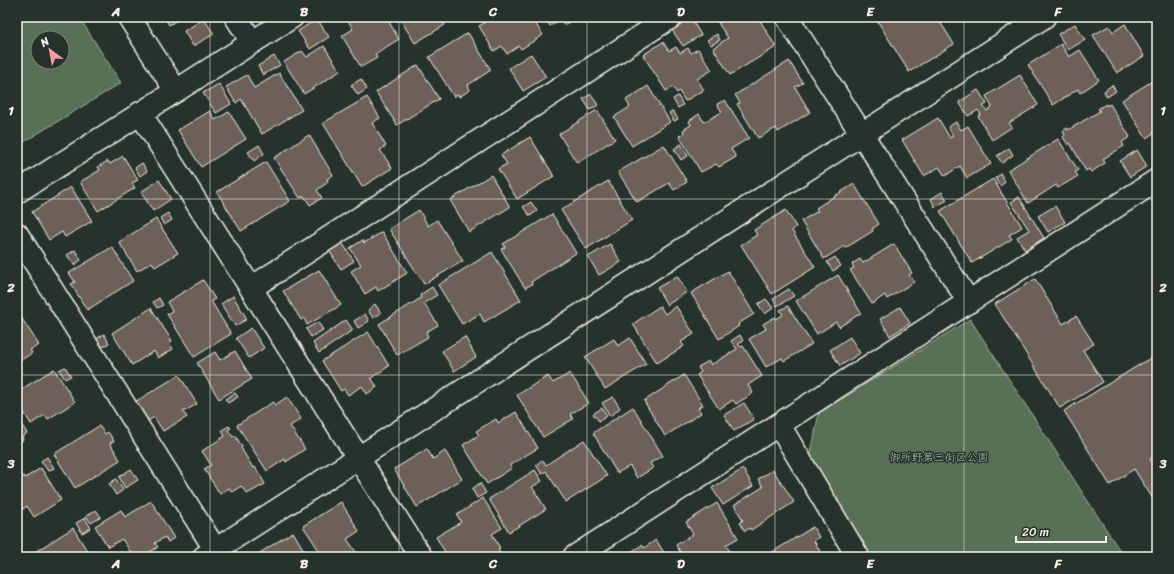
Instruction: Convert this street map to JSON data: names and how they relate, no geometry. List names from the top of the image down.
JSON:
{
  "parks": ["御所野第三街区公園"],
  "scale_bar": "20 m",
  "north": "top left",
  "grid": {
    "columns": [
      "A",
      "B",
      "C",
      "D",
      "E",
      "F"
    ],
    "rows": ["1", "2", "3"]
  }
}
